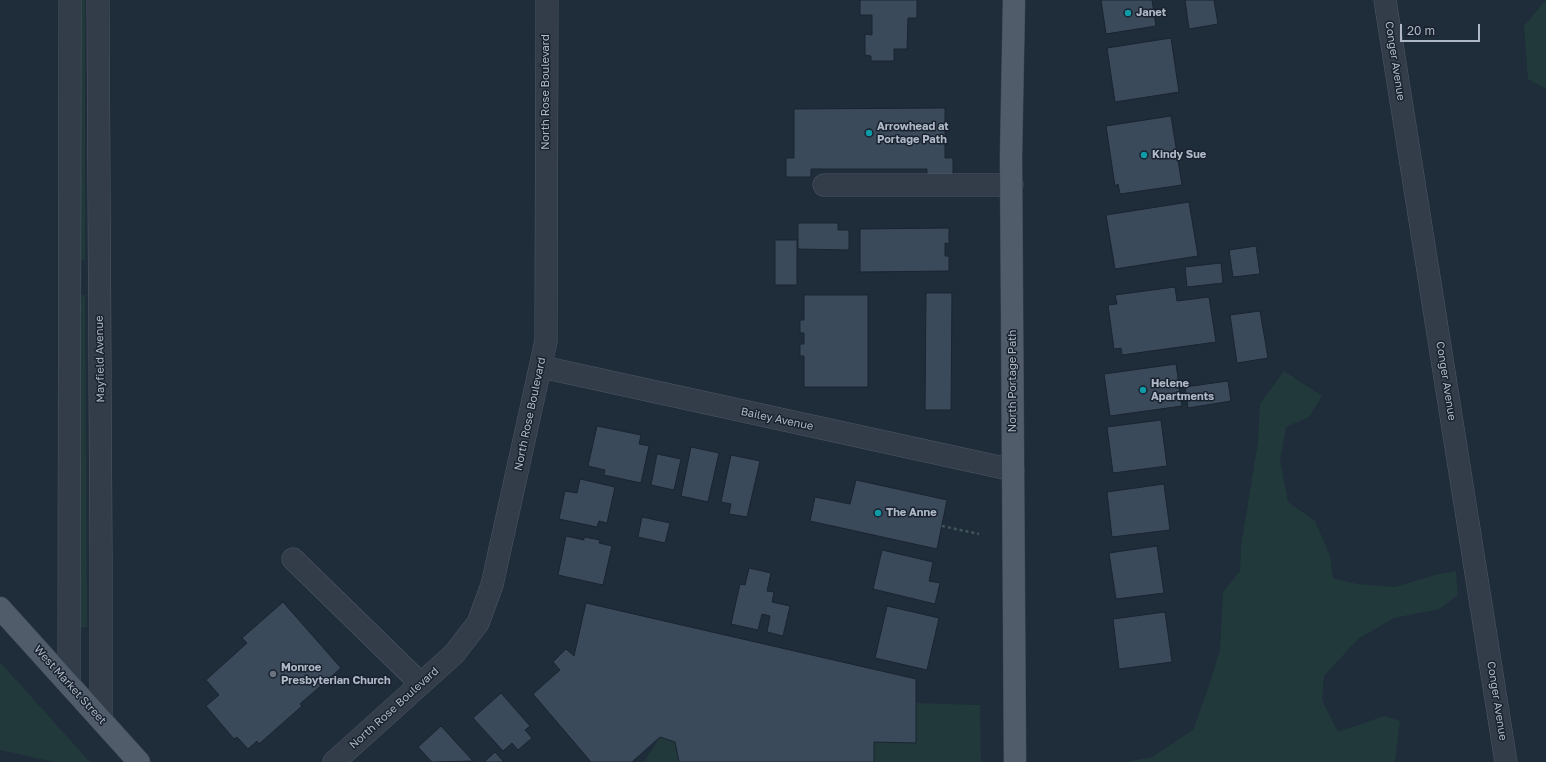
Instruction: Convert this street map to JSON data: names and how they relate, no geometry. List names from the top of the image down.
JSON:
{
  "streets": {
    "main road": ["North Portage Path", "West Market Street"],
    "street": [
      "Conger Avenue",
      "North Rose Boulevard",
      "Mayfield Avenue",
      "Bailey Avenue"
    ]
  },
  "crossings": [
    ["North Rose Boulevard", "Bailey Avenue"],
    ["Mayfield Avenue", "West Market Street"],
    ["North Portage Path", "Bailey Avenue"]
  ],
  "places": [
    "Janet",
    "Arrowhead at Portage Path",
    "Kindy Sue",
    "Helene Apartments",
    "The Anne",
    "Monroe Presbyterian Church"
  ],
  "scale_bar": "20 m"
}
